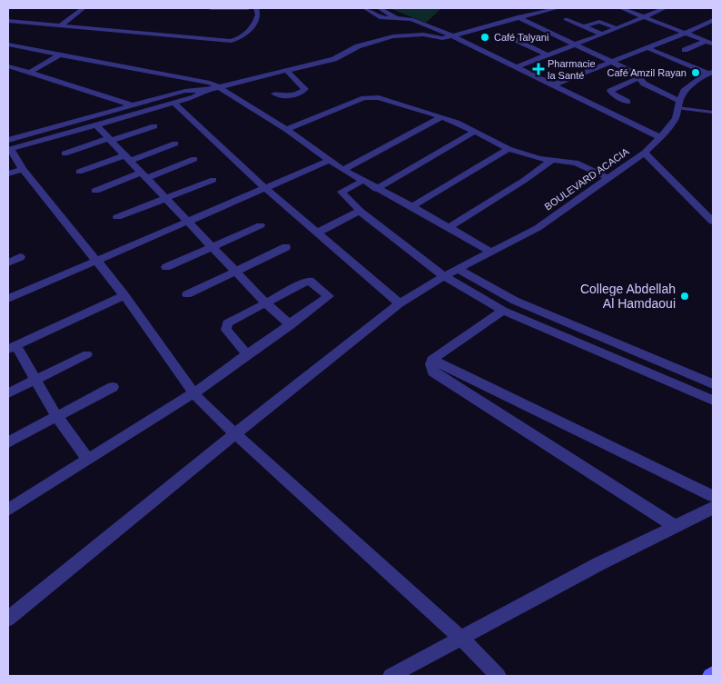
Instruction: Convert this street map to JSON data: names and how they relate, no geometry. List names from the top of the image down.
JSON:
{
  "streets": {
    "street": ["BOULEVARD ACACIA"]
  },
  "places": {
    "other": ["Café Talyani", "Café Amzil Rayan", "College Abdellah Al Hamdaoui"],
    "health": ["Pharmacie la Santé"]
  }
}
